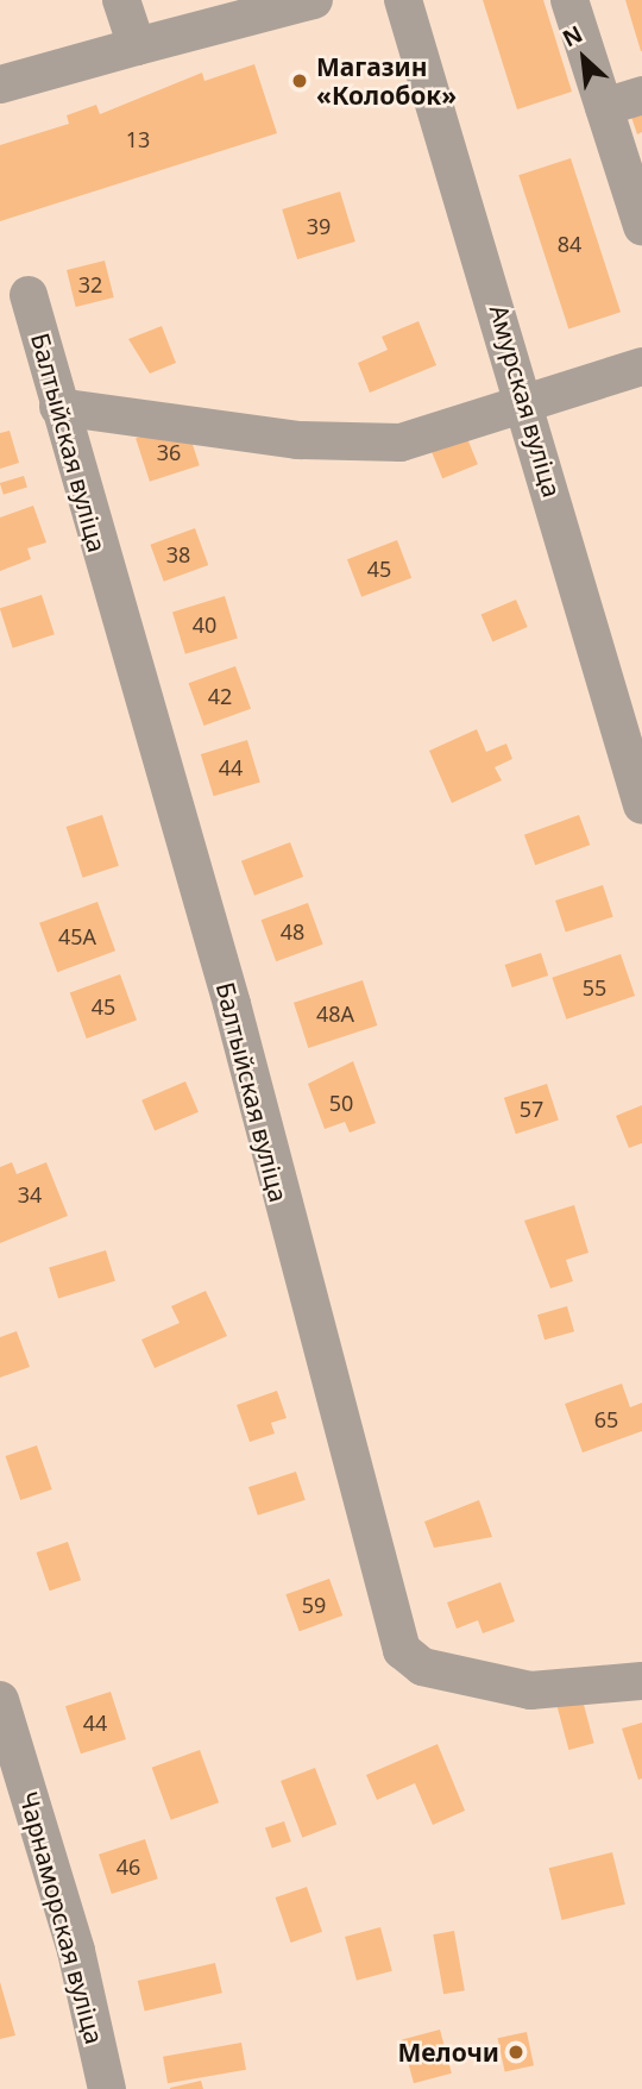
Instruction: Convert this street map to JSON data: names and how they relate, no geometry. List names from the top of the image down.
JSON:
{
  "streets": {
    "street": ["Амурская вуліца", "Балтыйская вуліца", "Чарнаморская вуліца"]
  },
  "places": ["Магазин «Колобок»", "Мелочи"],
  "house_numbers": [
    "13",
    "39",
    "84",
    "32",
    "36",
    "38",
    "45",
    "40",
    "42",
    "44",
    "48",
    "45А",
    "55",
    "45",
    "48А",
    "50",
    "57",
    "34",
    "65",
    "59",
    "44",
    "46"
  ],
  "north": "top left"
}
